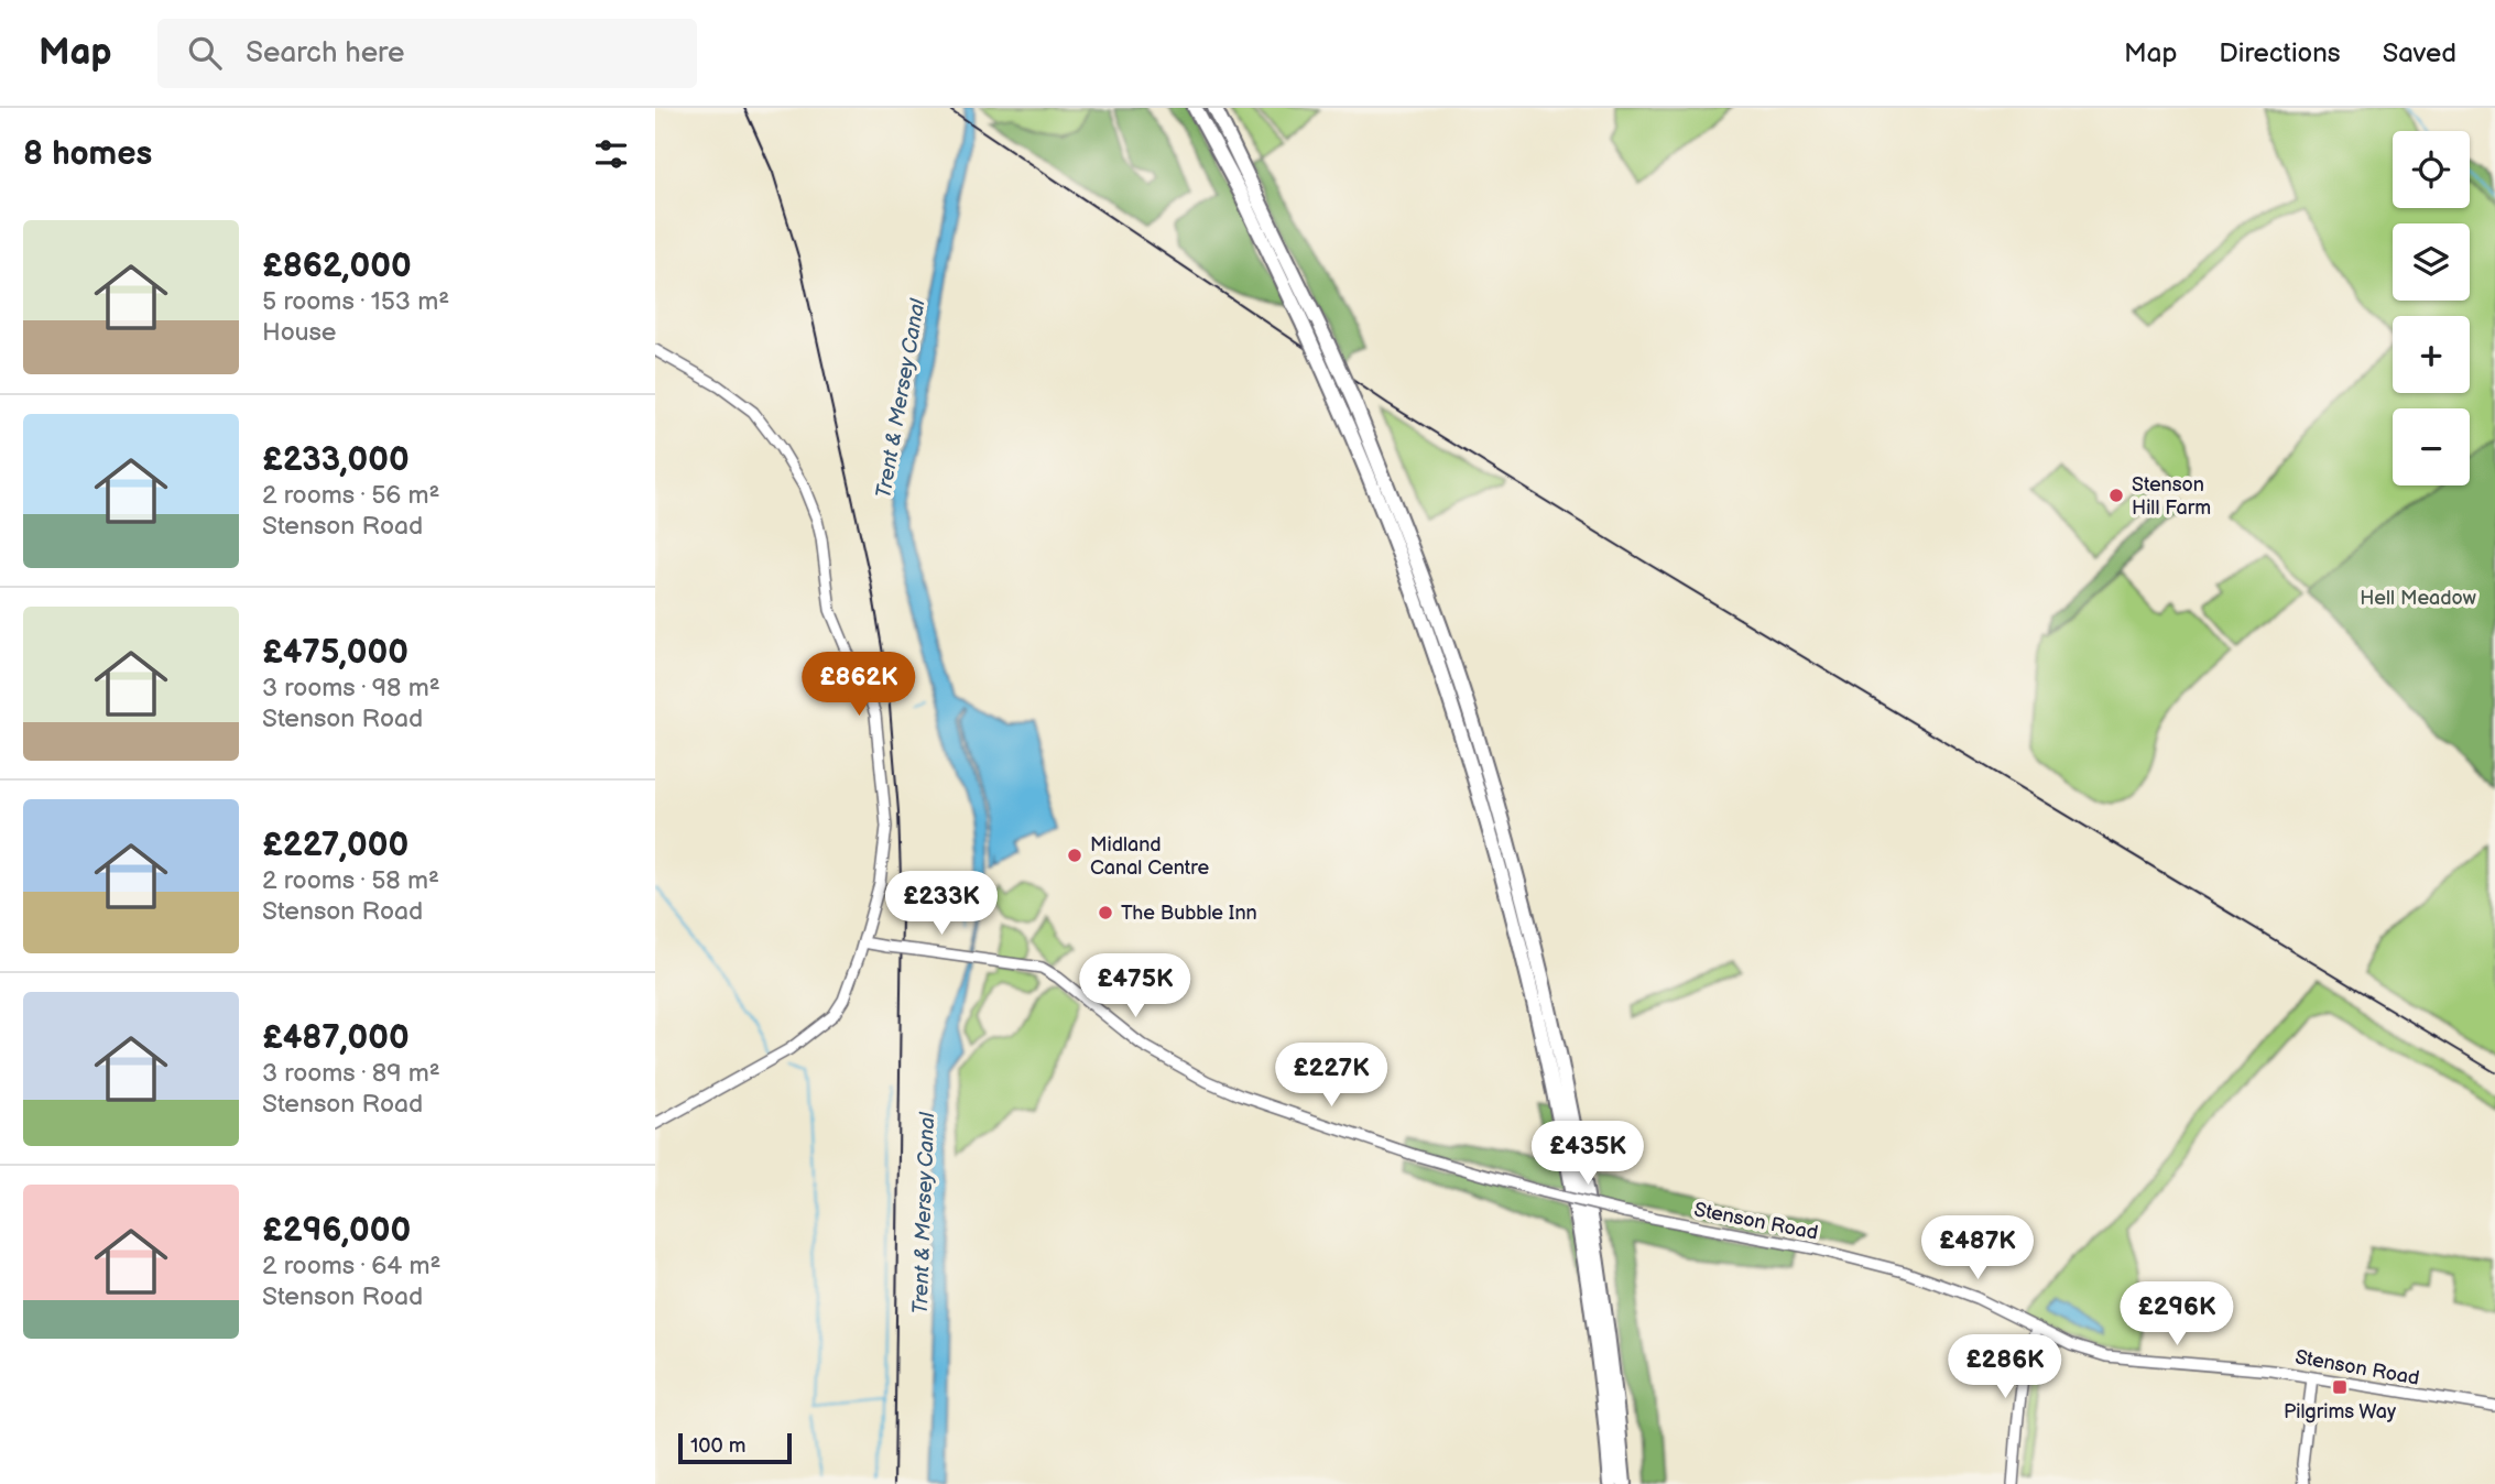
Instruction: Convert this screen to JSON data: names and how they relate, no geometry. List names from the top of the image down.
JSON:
{
  "streets": {
    "street": ["Stenson Road"]
  },
  "water": ["Trent & Mersey Canal"],
  "parks": ["Hell Meadow"],
  "places": {
    "other": ["Stenson Hill Farm", "Midland Canal Centre", "The Bubble Inn"],
    "transit": ["Pilgrims Way"]
  },
  "scale_bar": "100 m",
  "page": {
    "header": "Map",
    "search": "Search here",
    "nav": ["Map", "Directions", "Saved"],
    "heading": "8 homes",
    "map_buttons": ["+", "−"],
    "list": [
      {
        "name": "£862,000",
        "note": "5 rooms · 153 m² · House"
      },
      {
        "name": "£233,000",
        "note": "2 rooms · 56 m² · Stenson Road"
      },
      {
        "name": "£475,000",
        "note": "3 rooms · 98 m² · Stenson Road"
      },
      {
        "name": "£227,000",
        "note": "2 rooms · 58 m² · Stenson Road"
      },
      {
        "name": "£487,000",
        "note": "3 rooms · 89 m² · Stenson Road"
      },
      {
        "name": "£296,000",
        "note": "2 rooms · 64 m² · Stenson Road"
      }
    ],
    "price": [
      "£862K",
      "£233K",
      "£475K",
      "£227K",
      "£435K",
      "£487K",
      "£296K",
      "£286K"
    ],
    "scale": "100 m"
  }
}
